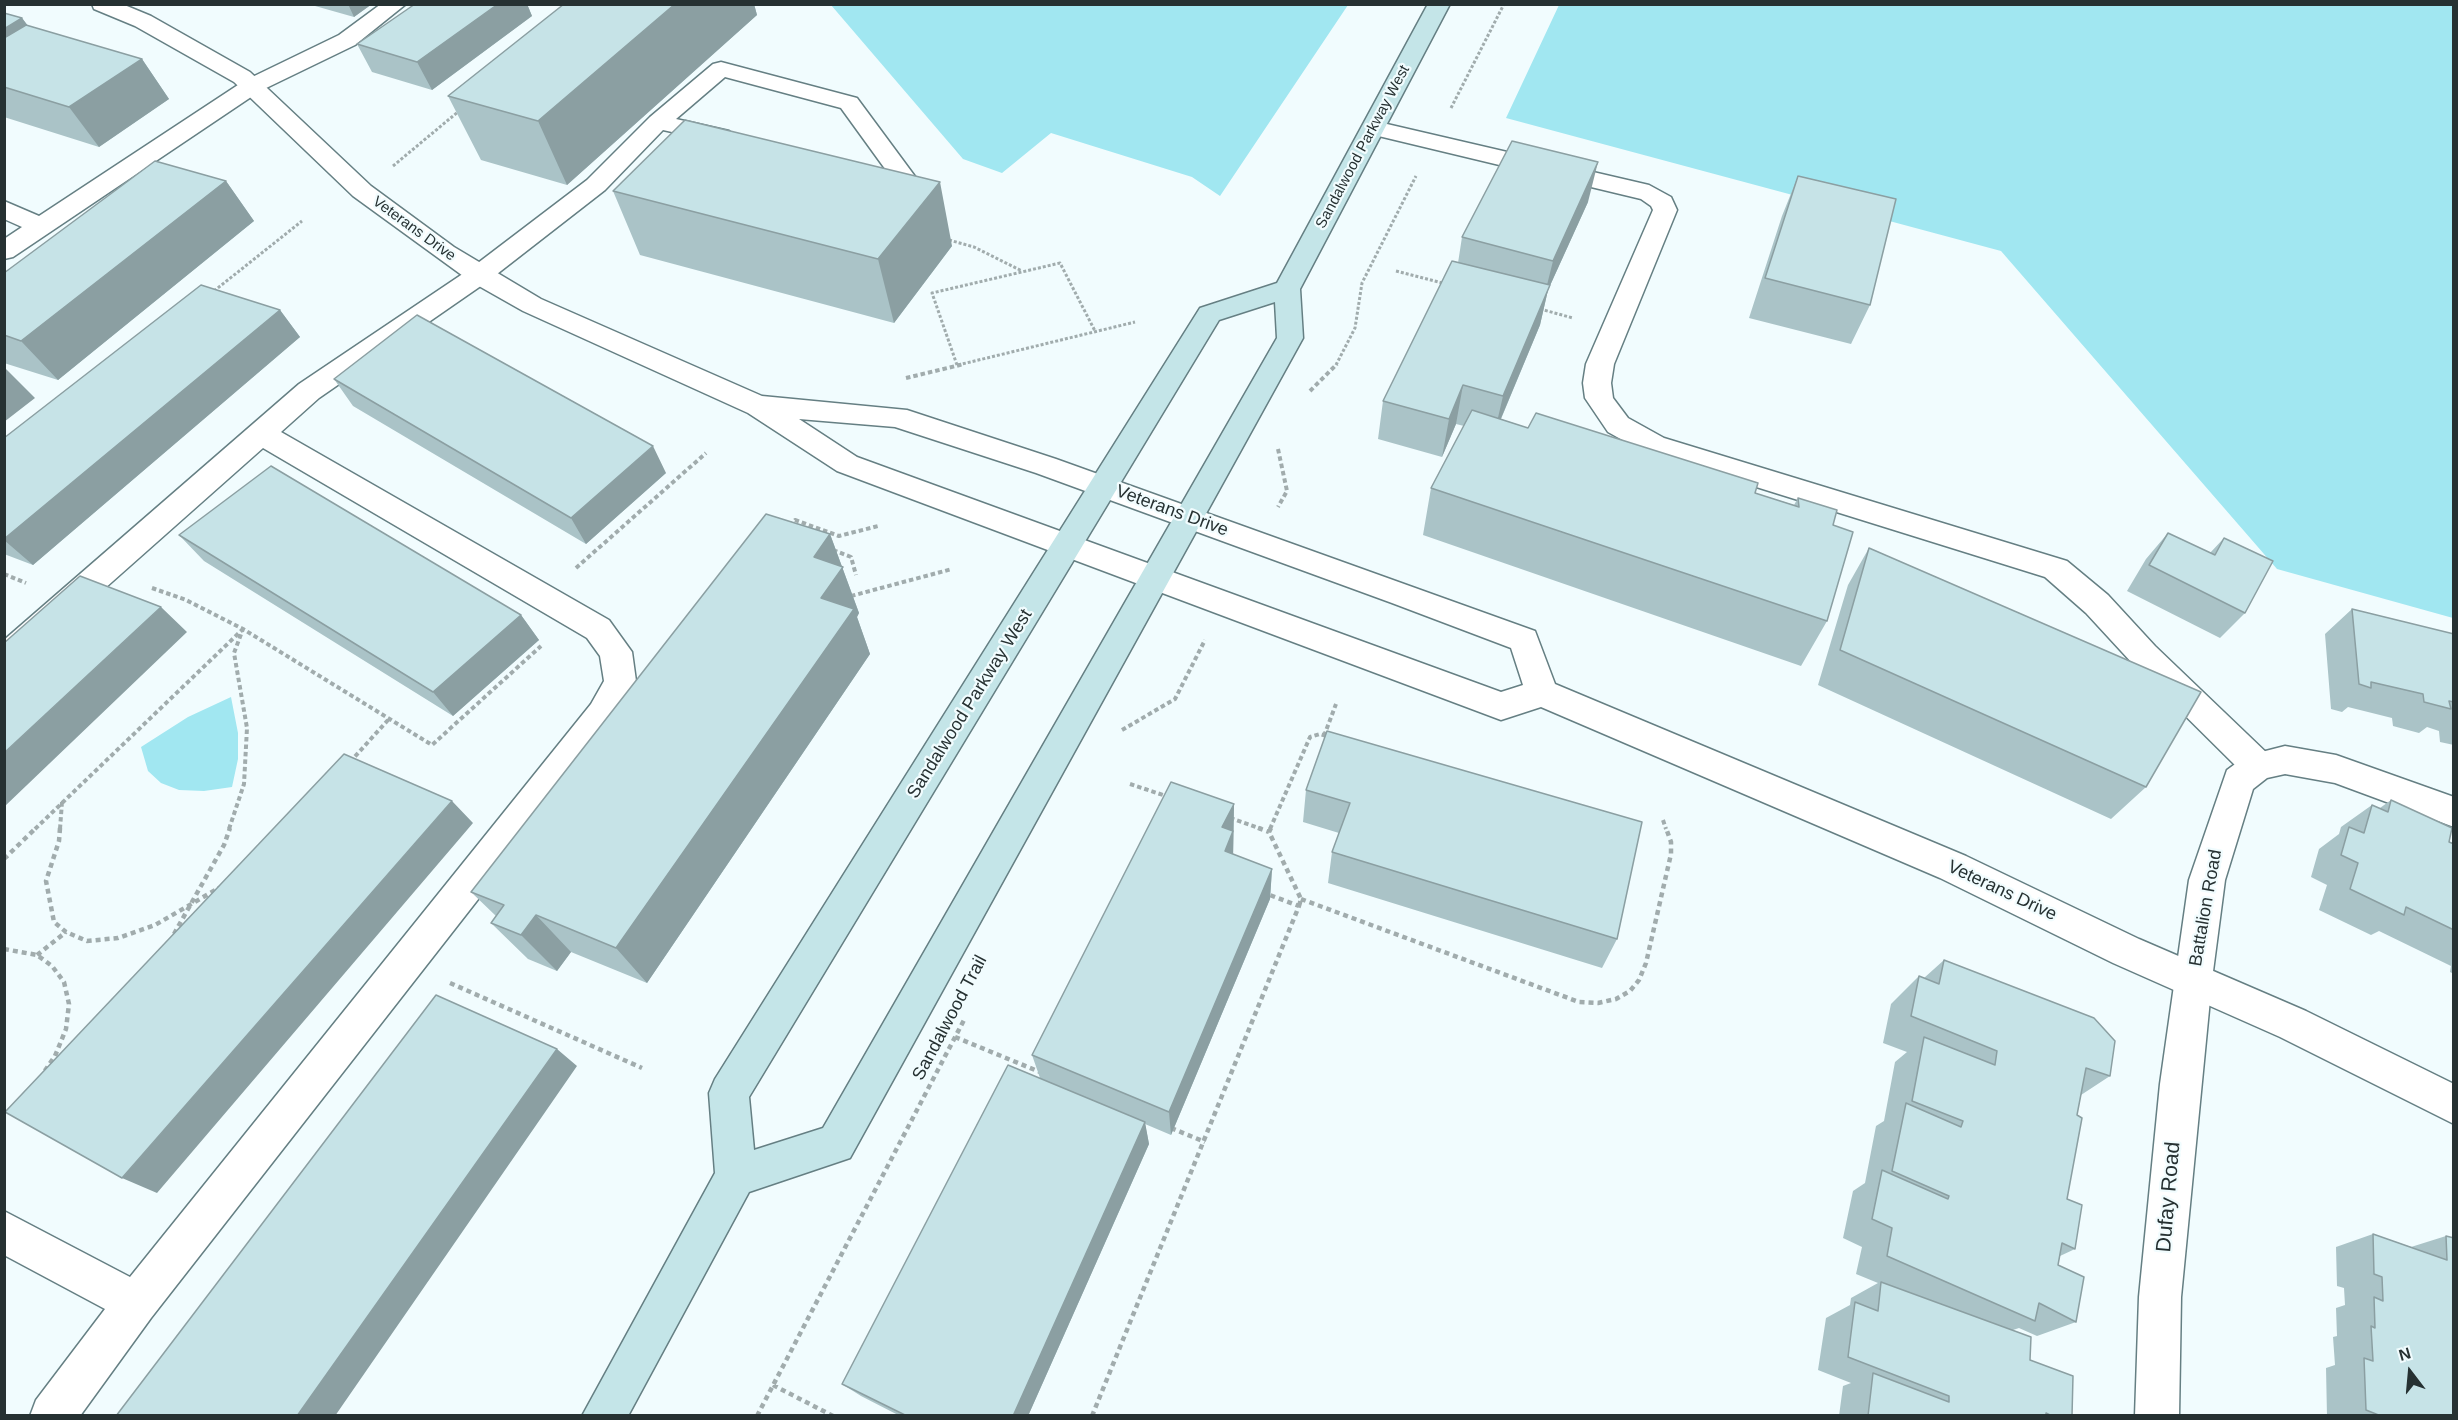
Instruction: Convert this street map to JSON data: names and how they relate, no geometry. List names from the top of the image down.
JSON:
{
  "streets": {
    "main road": ["Sandalwood Parkway West"],
    "street": ["Veterans Drive", "Battalion Road", "Dufay Road"],
    "path": ["Sandalwood Trail"]
  },
  "crossings": [
    ["Sandalwood Parkway West", "Veterans Drive"],
    ["Veterans Drive", "Battalion Road"],
    ["Veterans Drive", "Dufay Road"],
    ["Battalion Road", "Dufay Road"]
  ],
  "north": "top"
}
